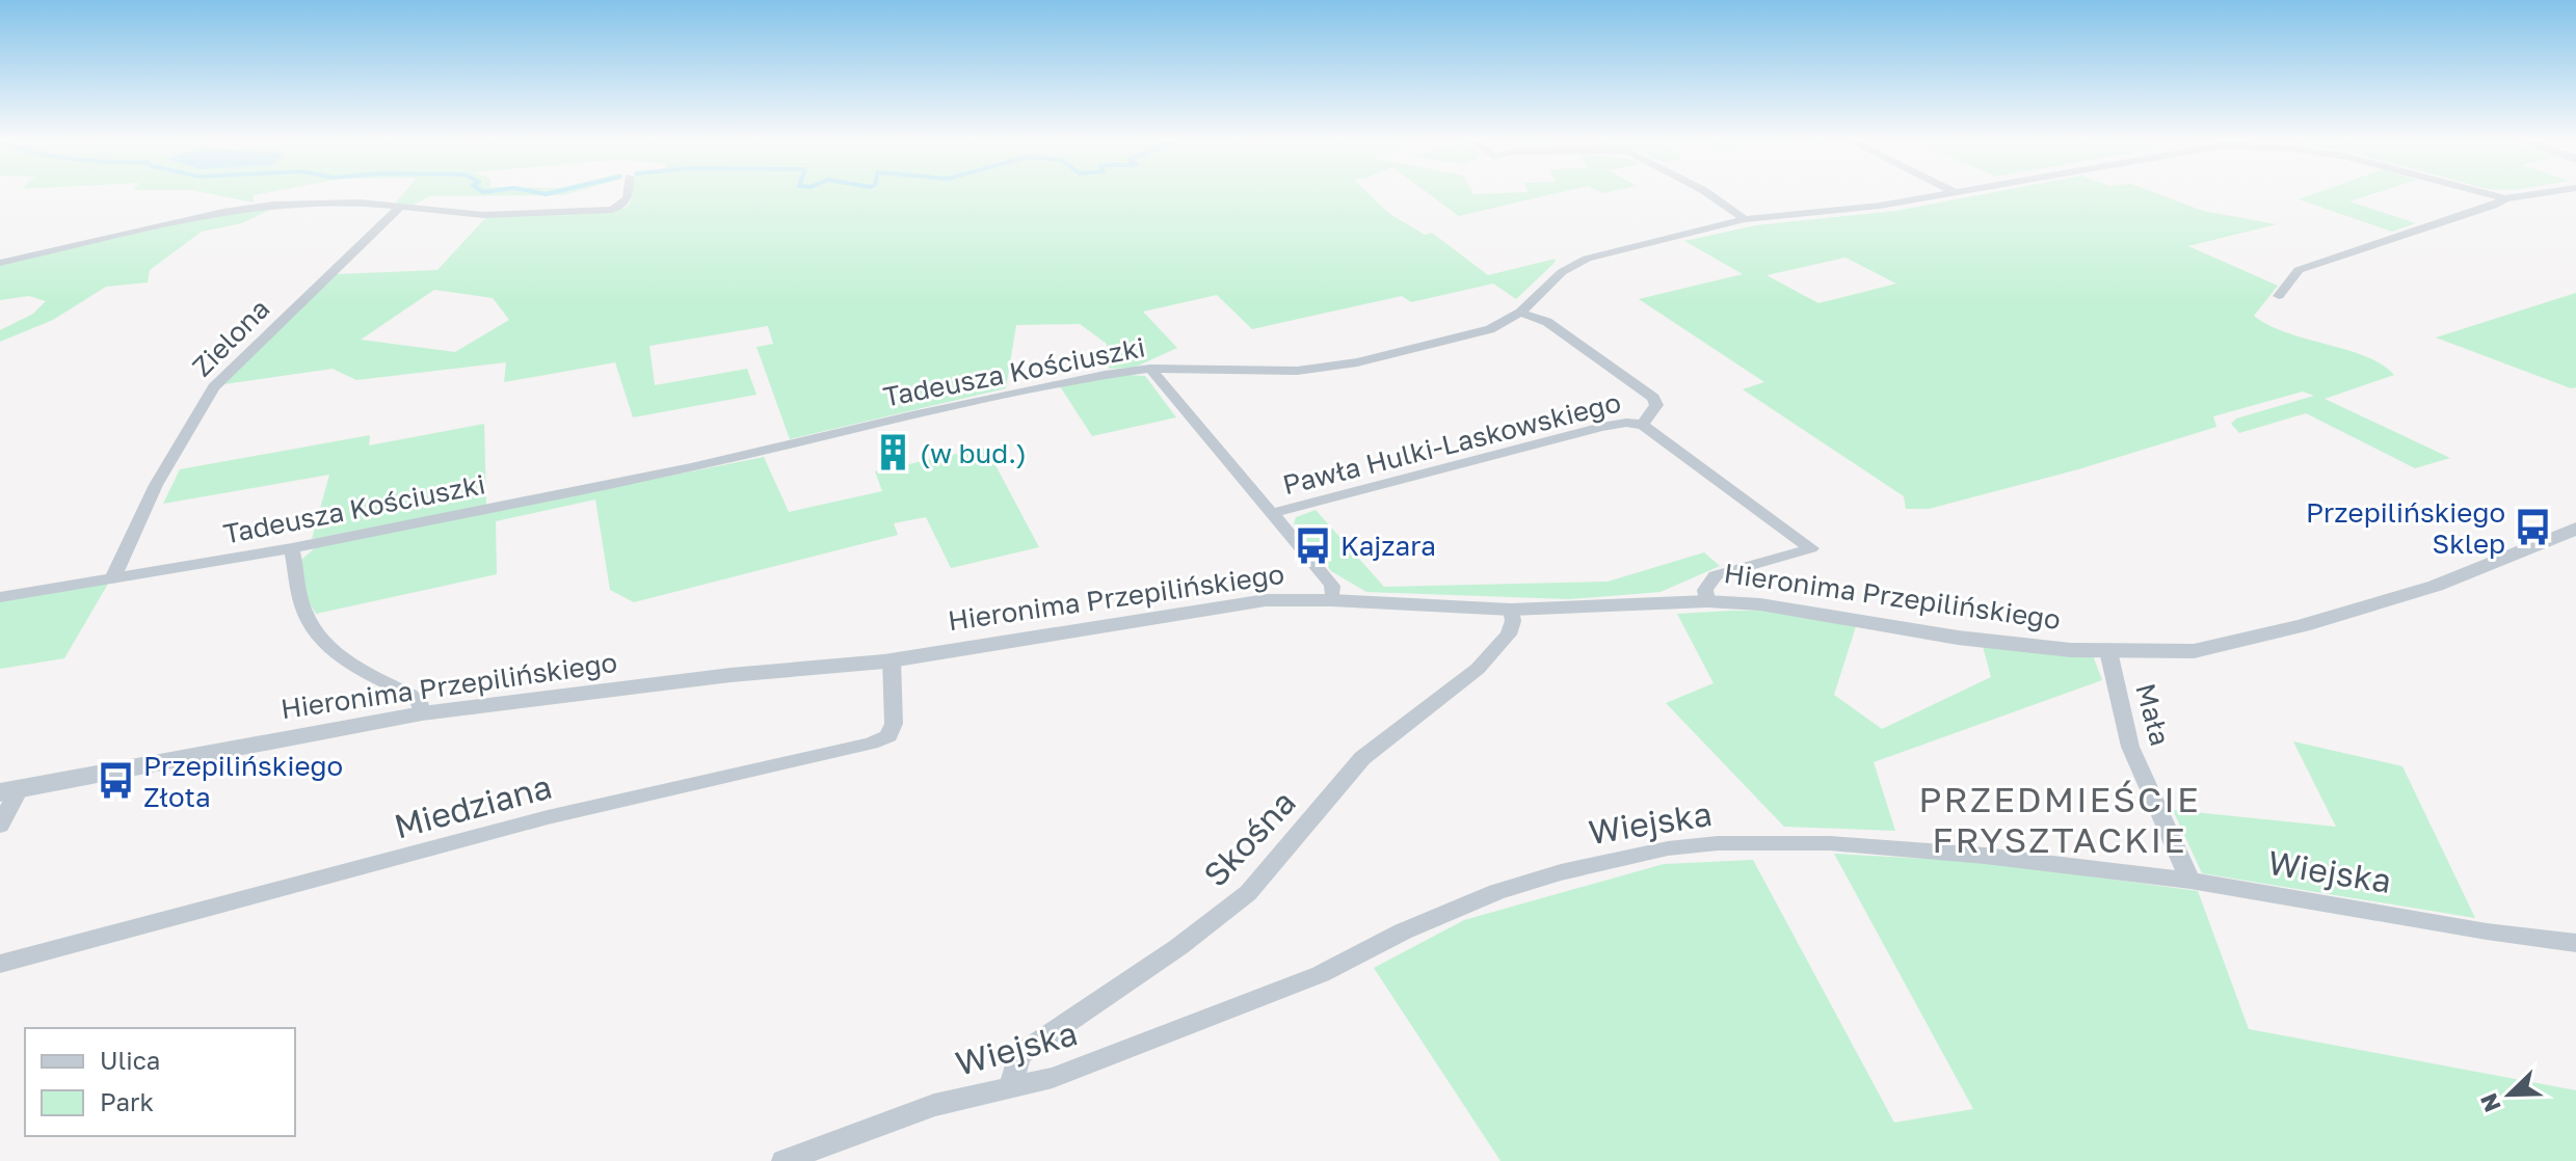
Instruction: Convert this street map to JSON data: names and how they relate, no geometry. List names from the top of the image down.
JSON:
{
  "streets": {
    "street": [
      "Zielona",
      "Tadeusza Kościuszki",
      "Pawła Hulki-Laskowskiego",
      "Hieronima Przepilińskiego",
      "Mała",
      "Miedziana",
      "Wiejska",
      "Skośna"
    ]
  },
  "crossings": [
    ["Zielona", "Tadeusza Kościuszki"],
    ["Hieronima Przepilińskiego", "Mała"],
    ["Hieronima Przepilińskiego", "Miedziana"],
    ["Hieronima Przepilińskiego", "Skośna"],
    ["Mała", "Wiejska"],
    ["Wiejska", "Skośna"]
  ],
  "districts": ["PRZEDMIEŚCIE FRYSZTACKIE"],
  "places": {
    "building": ["(w bud.)"],
    "bus stop": ["Przepilińskiego Sklep", "Kajzara", "Przepilińskiego Złota"]
  },
  "legend": ["Ulica", "Park"],
  "north": "bottom left"
}
